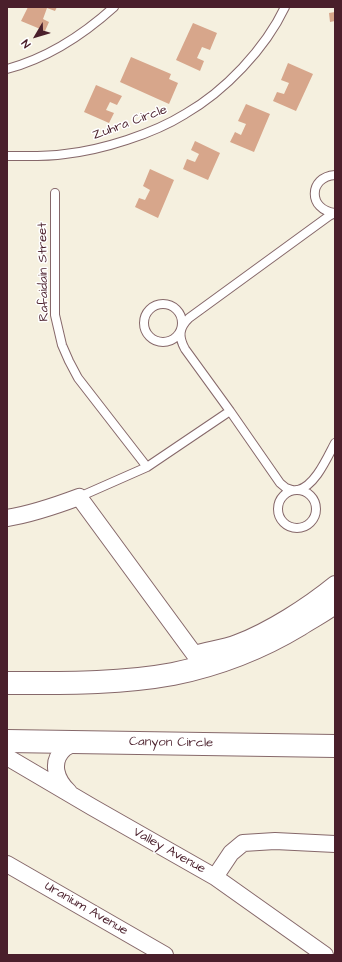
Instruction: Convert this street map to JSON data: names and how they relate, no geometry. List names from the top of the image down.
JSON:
{
  "streets": {
    "street": ["Canyon Circle", "Valley Avenue", "Uranium Avenue"],
    "lane": ["Zuhra Circle", "Rafaidain Street"]
  },
  "north": "bottom left"
}
